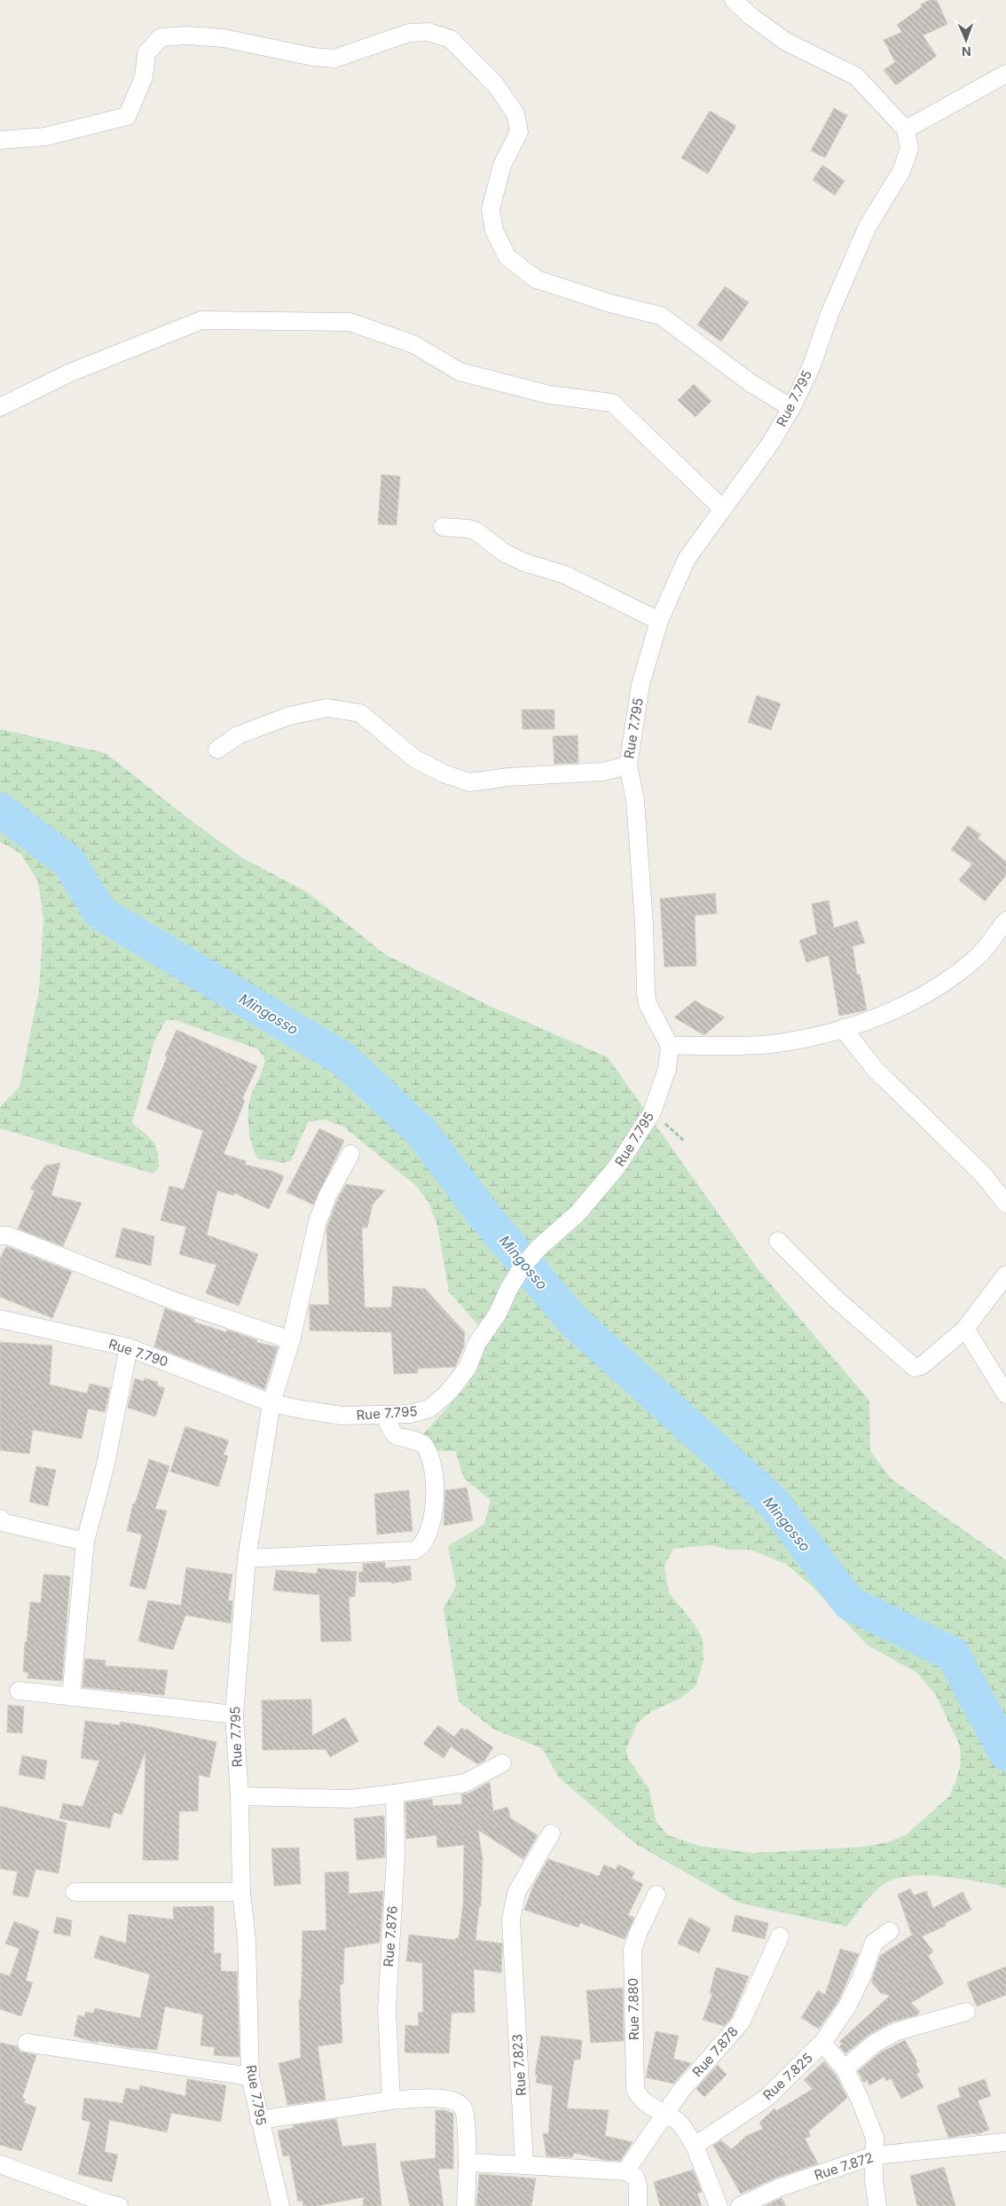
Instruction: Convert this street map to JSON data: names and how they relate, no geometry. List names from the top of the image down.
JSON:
{
  "streets": {
    "street": [
      "Rue 7.795",
      "Rue 7.790",
      "Rue 7.876",
      "Rue 7.880",
      "Rue 7.878",
      "Rue 7.823",
      "Rue 7.825",
      "Rue 7.872"
    ]
  },
  "crossings": [
    ["Rue 7.795", "Rue 7.790"],
    ["Rue 7.880", "Rue 7.878"],
    ["Rue 7.880", "Rue 7.825"]
  ],
  "water": ["Mingosso"],
  "north": "bottom"
}
